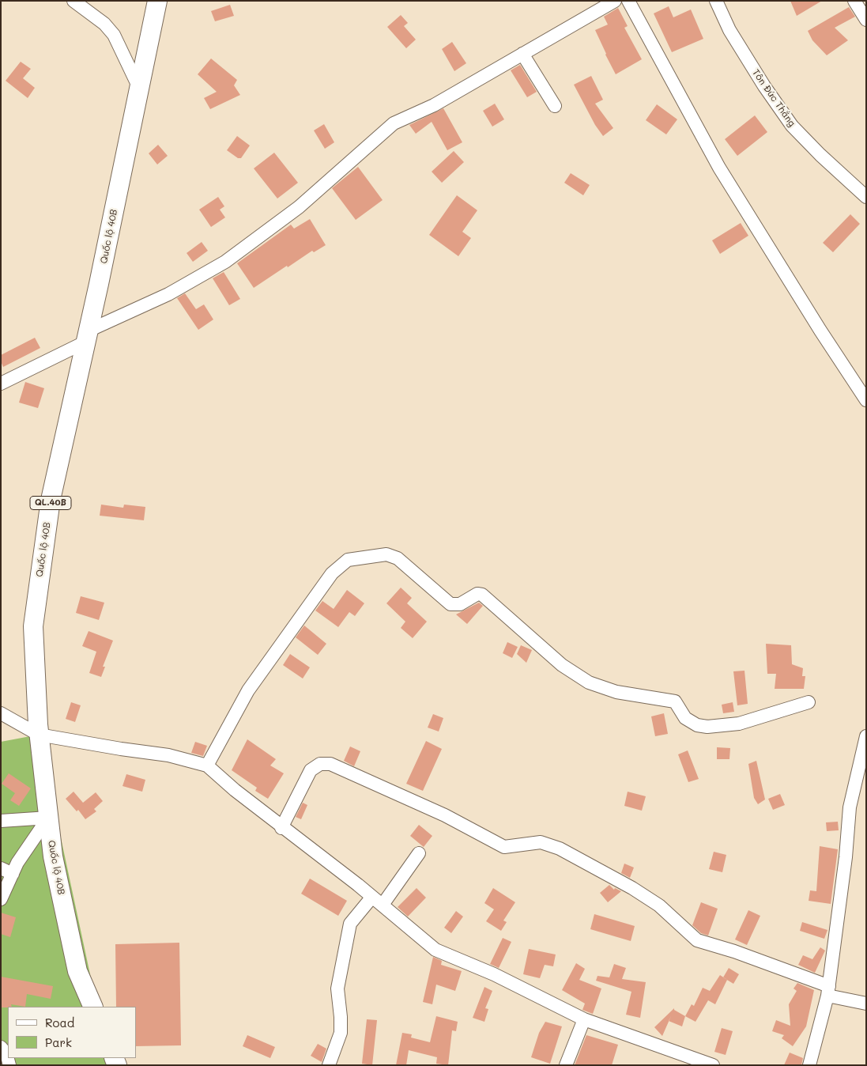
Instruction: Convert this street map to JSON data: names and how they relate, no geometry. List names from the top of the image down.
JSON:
{
  "streets": {
    "highway": ["Quốc lộ 40B", "QL.40B"],
    "street": ["Tôn Đức Thắng"]
  },
  "legend": ["Road", "Park"]
}
